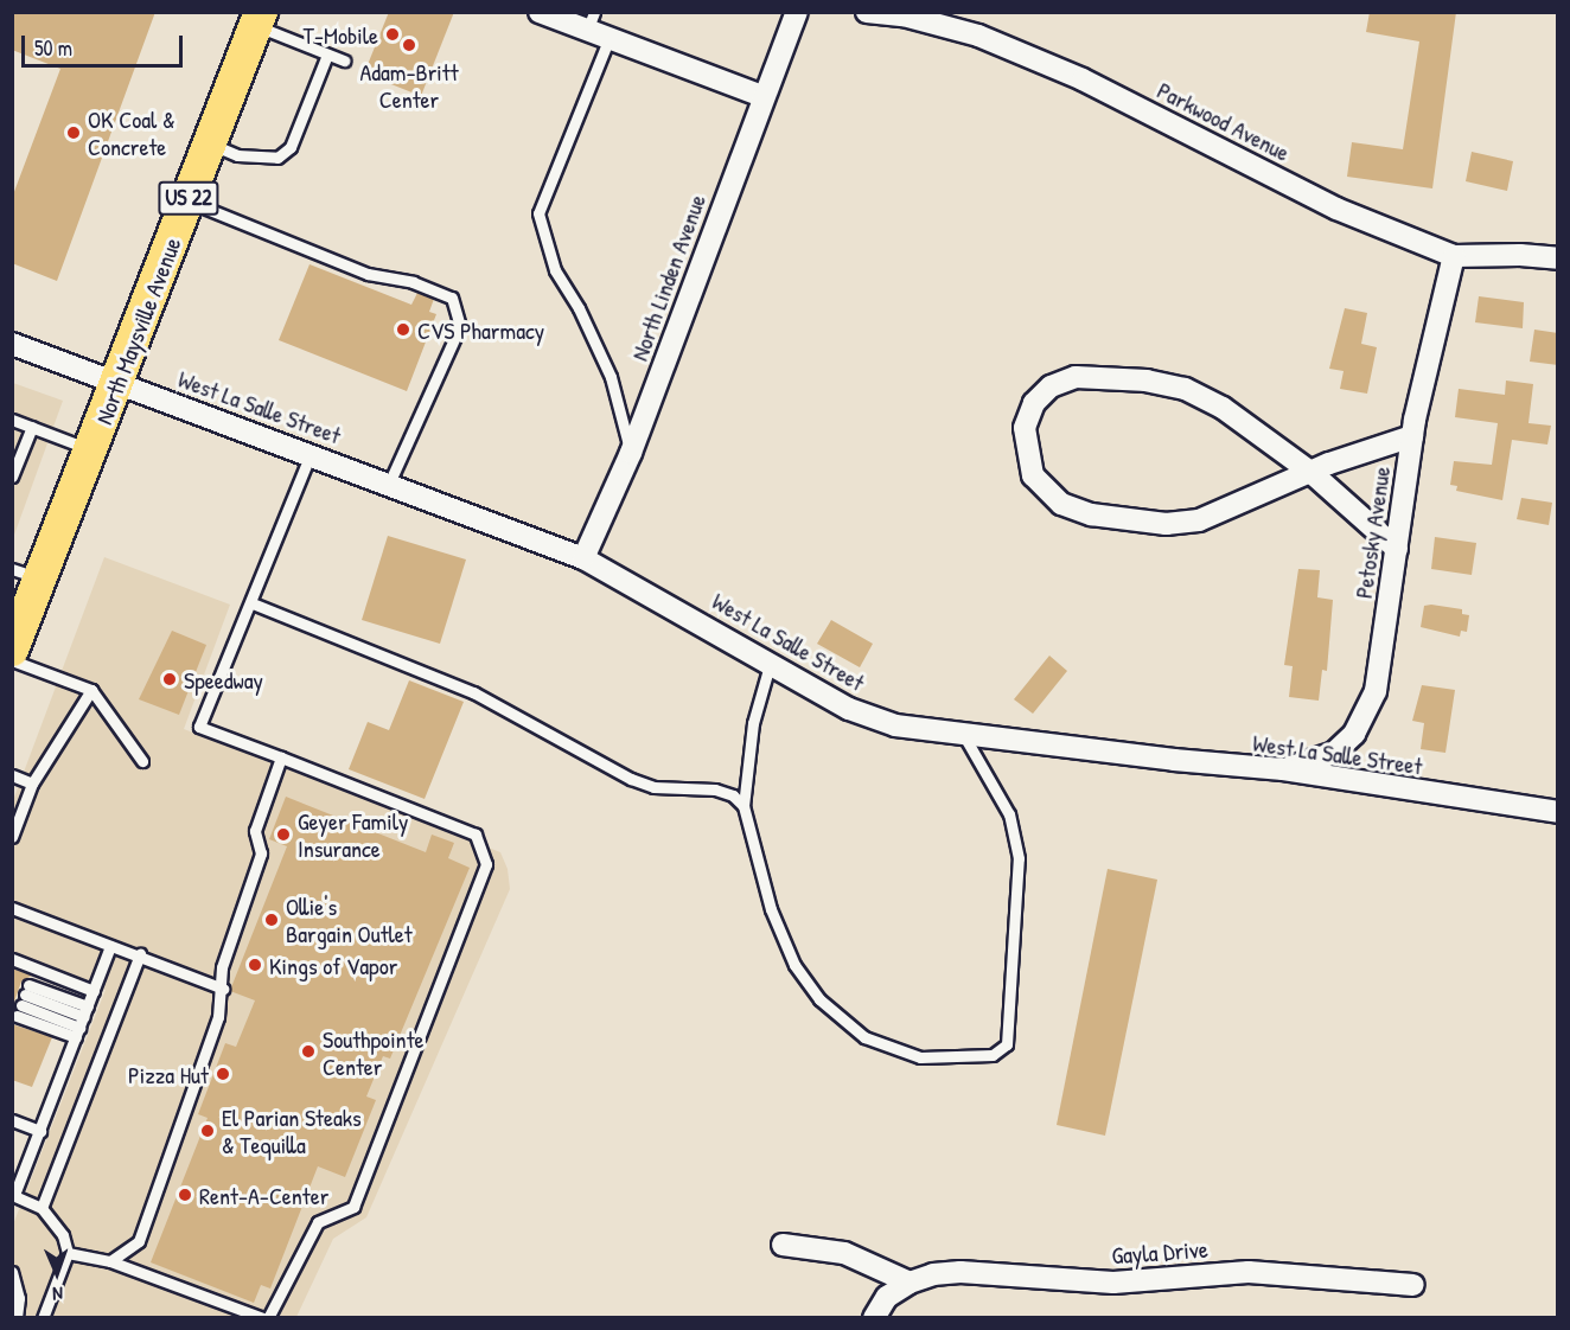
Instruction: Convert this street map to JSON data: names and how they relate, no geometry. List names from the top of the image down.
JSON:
{
  "streets": {
    "main road": ["US 22", "North Maysville Avenue"],
    "street": [
      "Parkwood Avenue",
      "North Linden Avenue",
      "West La Salle Street",
      "Petosky Avenue",
      "Gayla Drive"
    ]
  },
  "crossings": [
    ["Parkwood Avenue", "Petosky Avenue"],
    ["North Linden Avenue", "West La Salle Street"],
    ["North Maysville Avenue", "West La Salle Street"],
    ["West La Salle Street", "Petosky Avenue"]
  ],
  "places": [
    "T-Mobile",
    "Adam-Britt Center",
    "OK Coal & Concrete",
    "CVS Pharmacy",
    "Speedway",
    "Geyer Family Insurance",
    "Ollie's Bargain Outlet",
    "Kings of Vapor",
    "Southpointe Center",
    "Pizza Hut",
    "El Parian Steaks & Tequilla",
    "Rent-A-Center"
  ],
  "scale_bar": "50 m",
  "north": "bottom"
}
